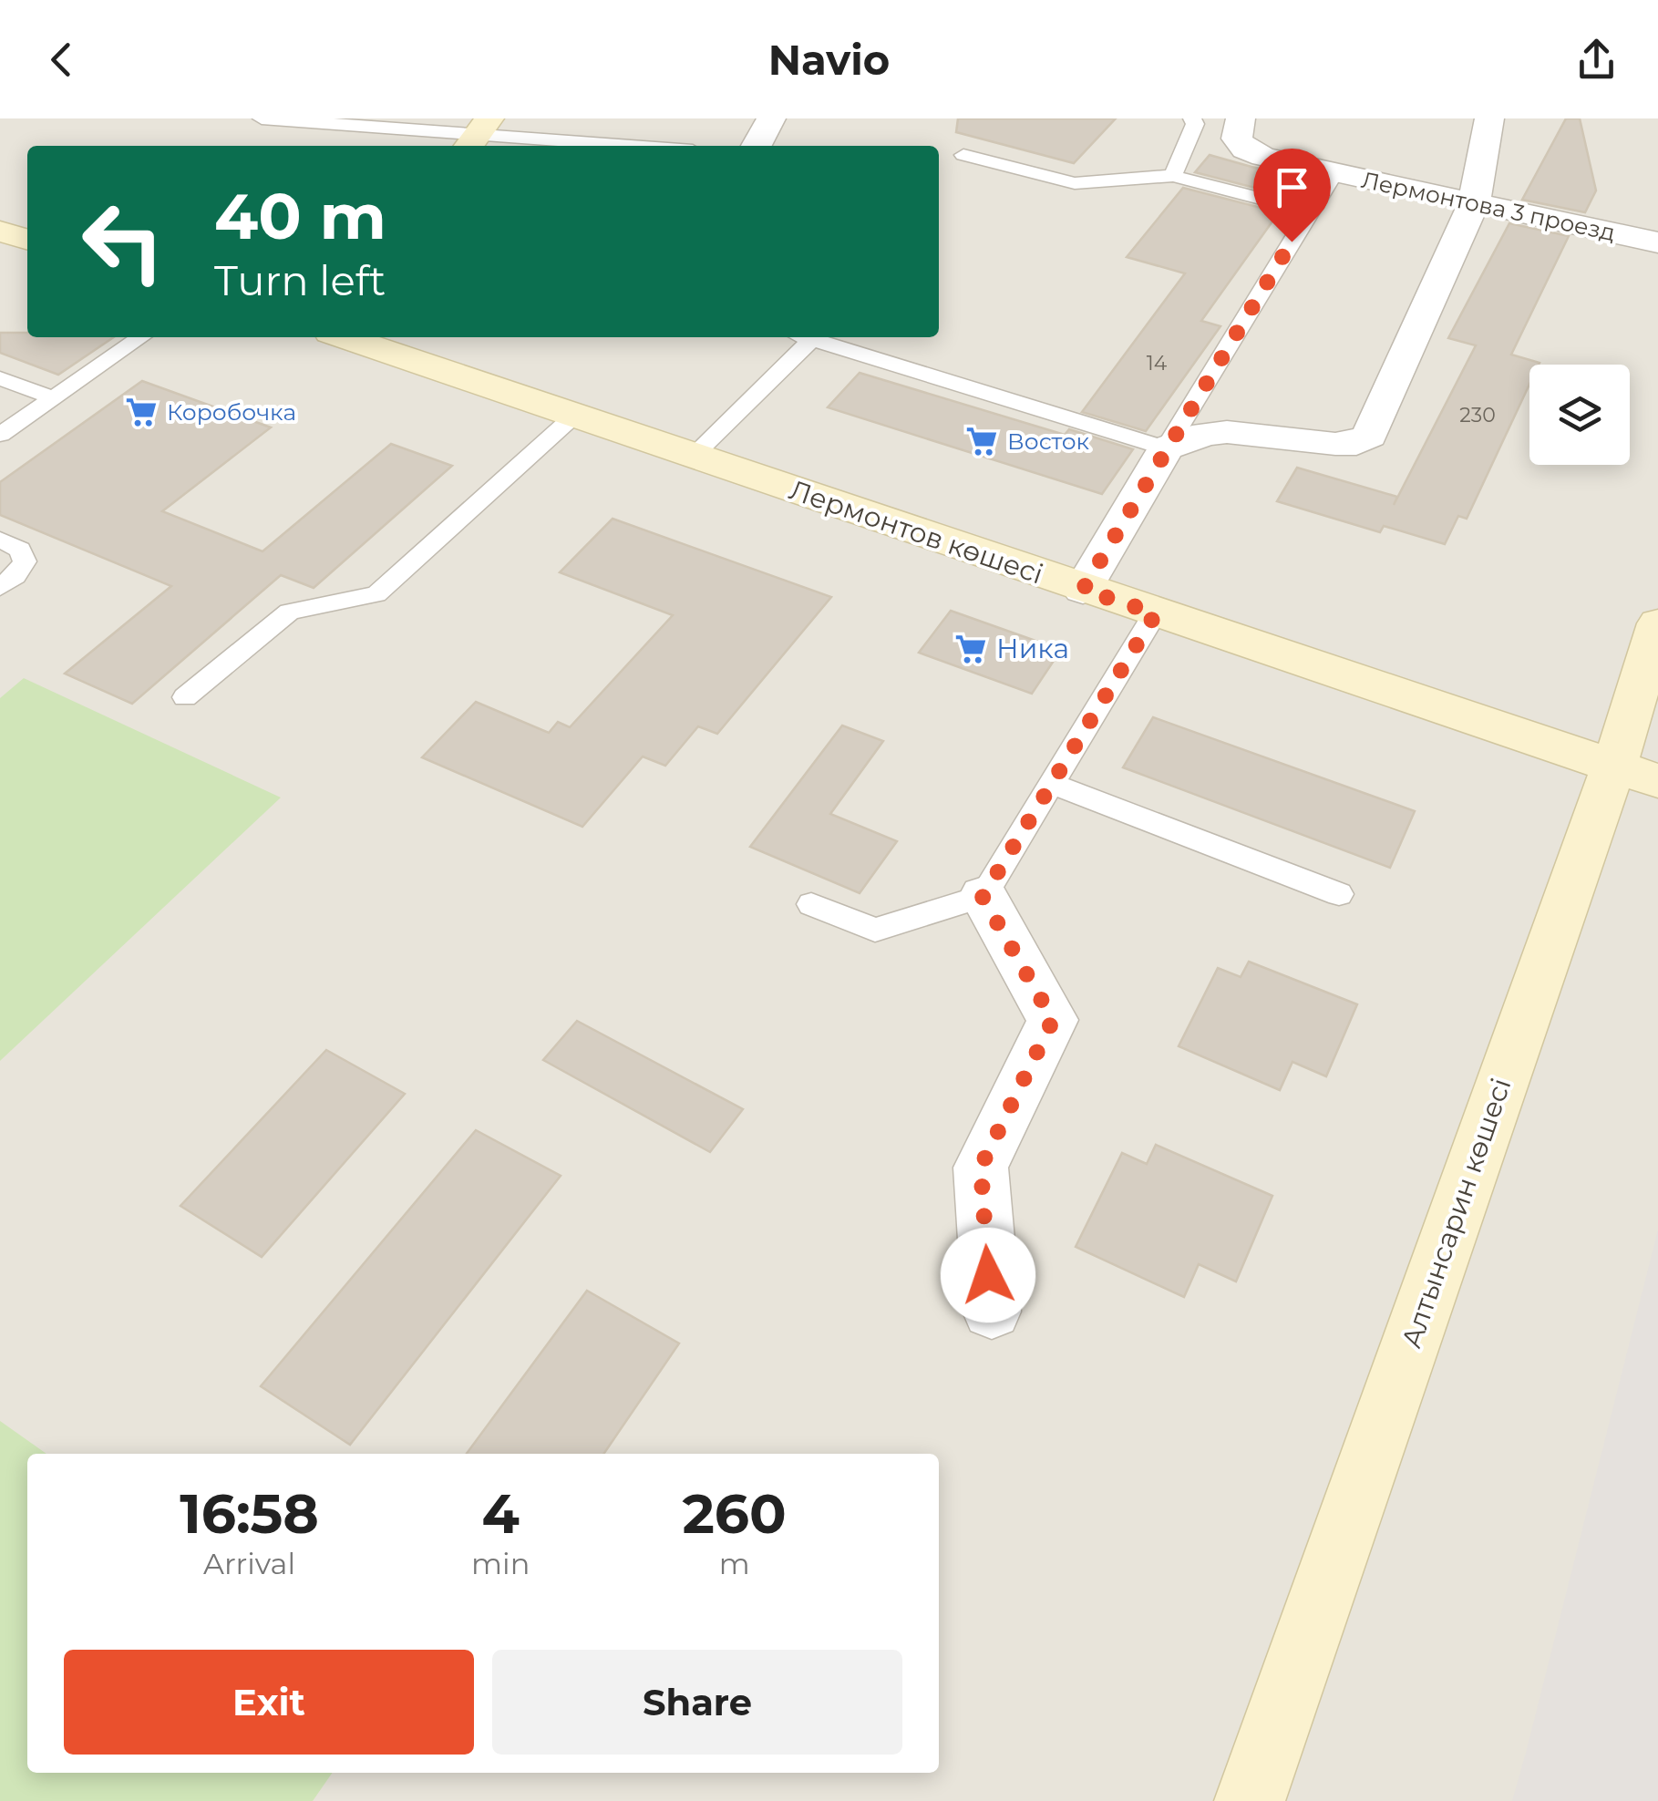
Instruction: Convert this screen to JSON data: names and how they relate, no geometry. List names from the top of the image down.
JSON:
{
  "streets": {
    "street": ["Лермонтова 3 проезд", "Лермонтов көшесі", "Алтынсарин көшесі"]
  },
  "crossings": [
    ["Лермонтов көшесі", "Алтынсарин көшесі"]
  ],
  "places": {
    "supermarket": ["Коробочка", "Восток", "Ника"]
  },
  "house_numbers": ["14", "230"],
  "page": {
    "header": "Navio",
    "turn": ["40 m", "Turn left"],
    "eta": [
      "16:58",
      "Arrival",
      "4",
      "min",
      "260",
      "m"
    ],
    "buttons": ["Exit", "Share"]
  }
}
